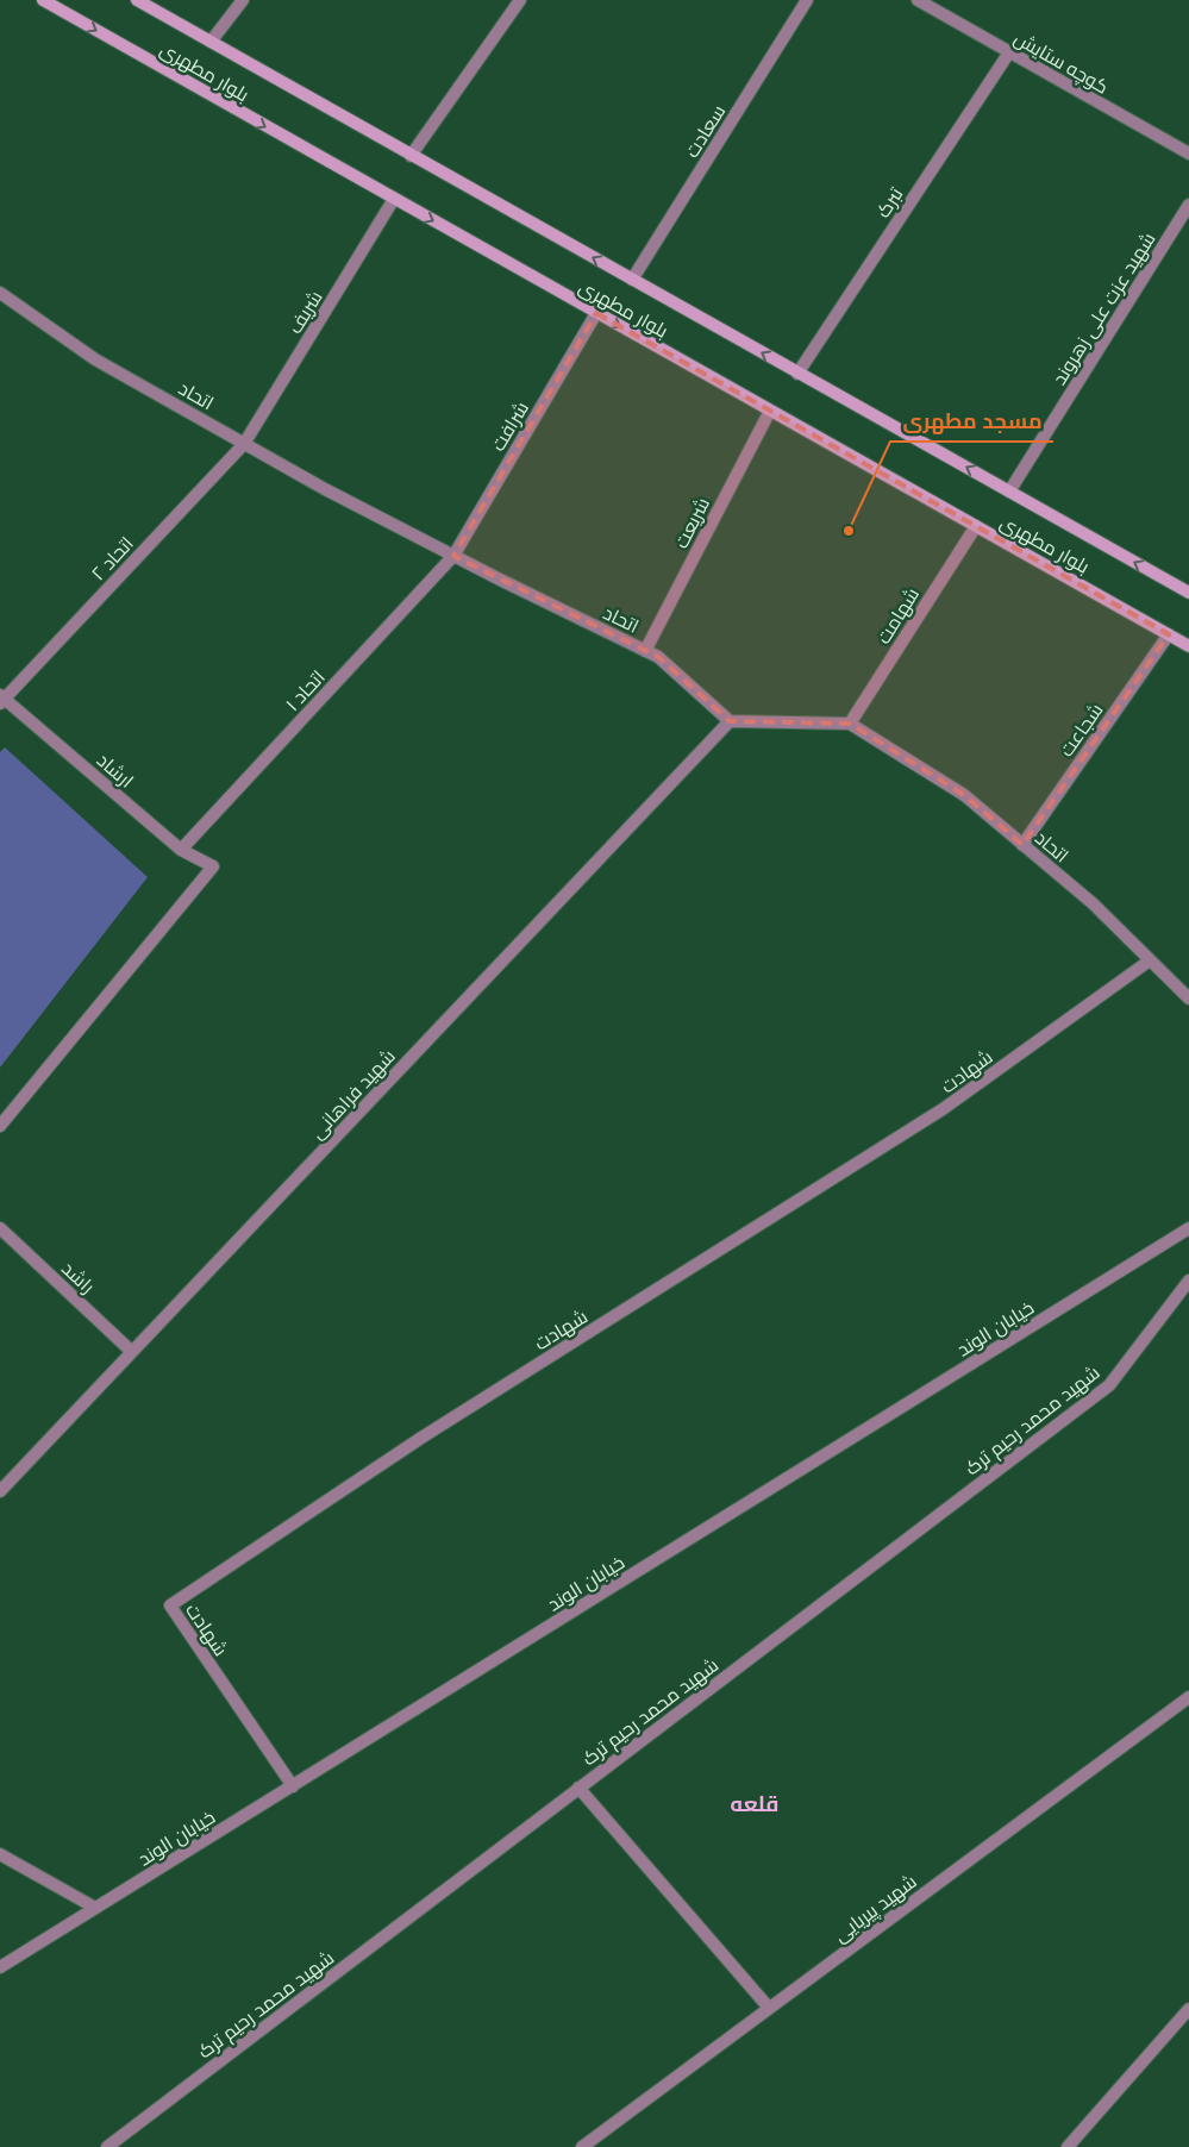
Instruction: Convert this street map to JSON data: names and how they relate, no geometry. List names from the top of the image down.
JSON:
{
  "streets": {
    "main road": ["بلوار مطهری"],
    "street": [
      "کوچه ستایش",
      "سعادت",
      "تبرک",
      "شهید عزت علی زهروند",
      "شریف",
      "اتحاد",
      "شرافت",
      "شریعت",
      "اتحاد ۲",
      "شهامت",
      "اتحاد ۱",
      "شجاعت",
      "ارشاد",
      "شهادت",
      "شهید فراهانی",
      "راشد",
      "خیابان الوند",
      "شهید محمد رحیم ترک",
      "شهید پیریایی"
    ]
  },
  "crossings": [
    ["کوچه ستایش", "تبرک"],
    ["بلوار مطهری", "سعادت"],
    ["بلوار مطهری", "تبرک"],
    ["بلوار مطهری", "شهید عزت علی زهروند"],
    ["بلوار مطهری", "شریف"],
    ["بلوار مطهری", "شرافت"],
    ["بلوار مطهری", "شریعت"],
    ["بلوار مطهری", "شهامت"],
    ["بلوار مطهری", "شجاعت"],
    ["شریف", "اتحاد"],
    ["شریف", "اتحاد ۲"],
    ["اتحاد", "شرافت"],
    ["اتحاد", "شریعت"],
    ["اتحاد", "اتحاد ۲"],
    ["اتحاد", "شهامت"],
    ["اتحاد", "اتحاد ۱"],
    ["اتحاد", "شجاعت"],
    ["اتحاد", "شهادت"],
    ["اتحاد", "شهید فراهانی"],
    ["شرافت", "اتحاد ۱"],
    ["اتحاد ۲", "ارشاد"],
    ["اتحاد ۱", "ارشاد"],
    ["شهادت", "خیابان الوند"],
    ["شهید فراهانی", "راشد"]
  ],
  "districts": ["قلعه"],
  "places": ["مسجد مطهری"]
}
